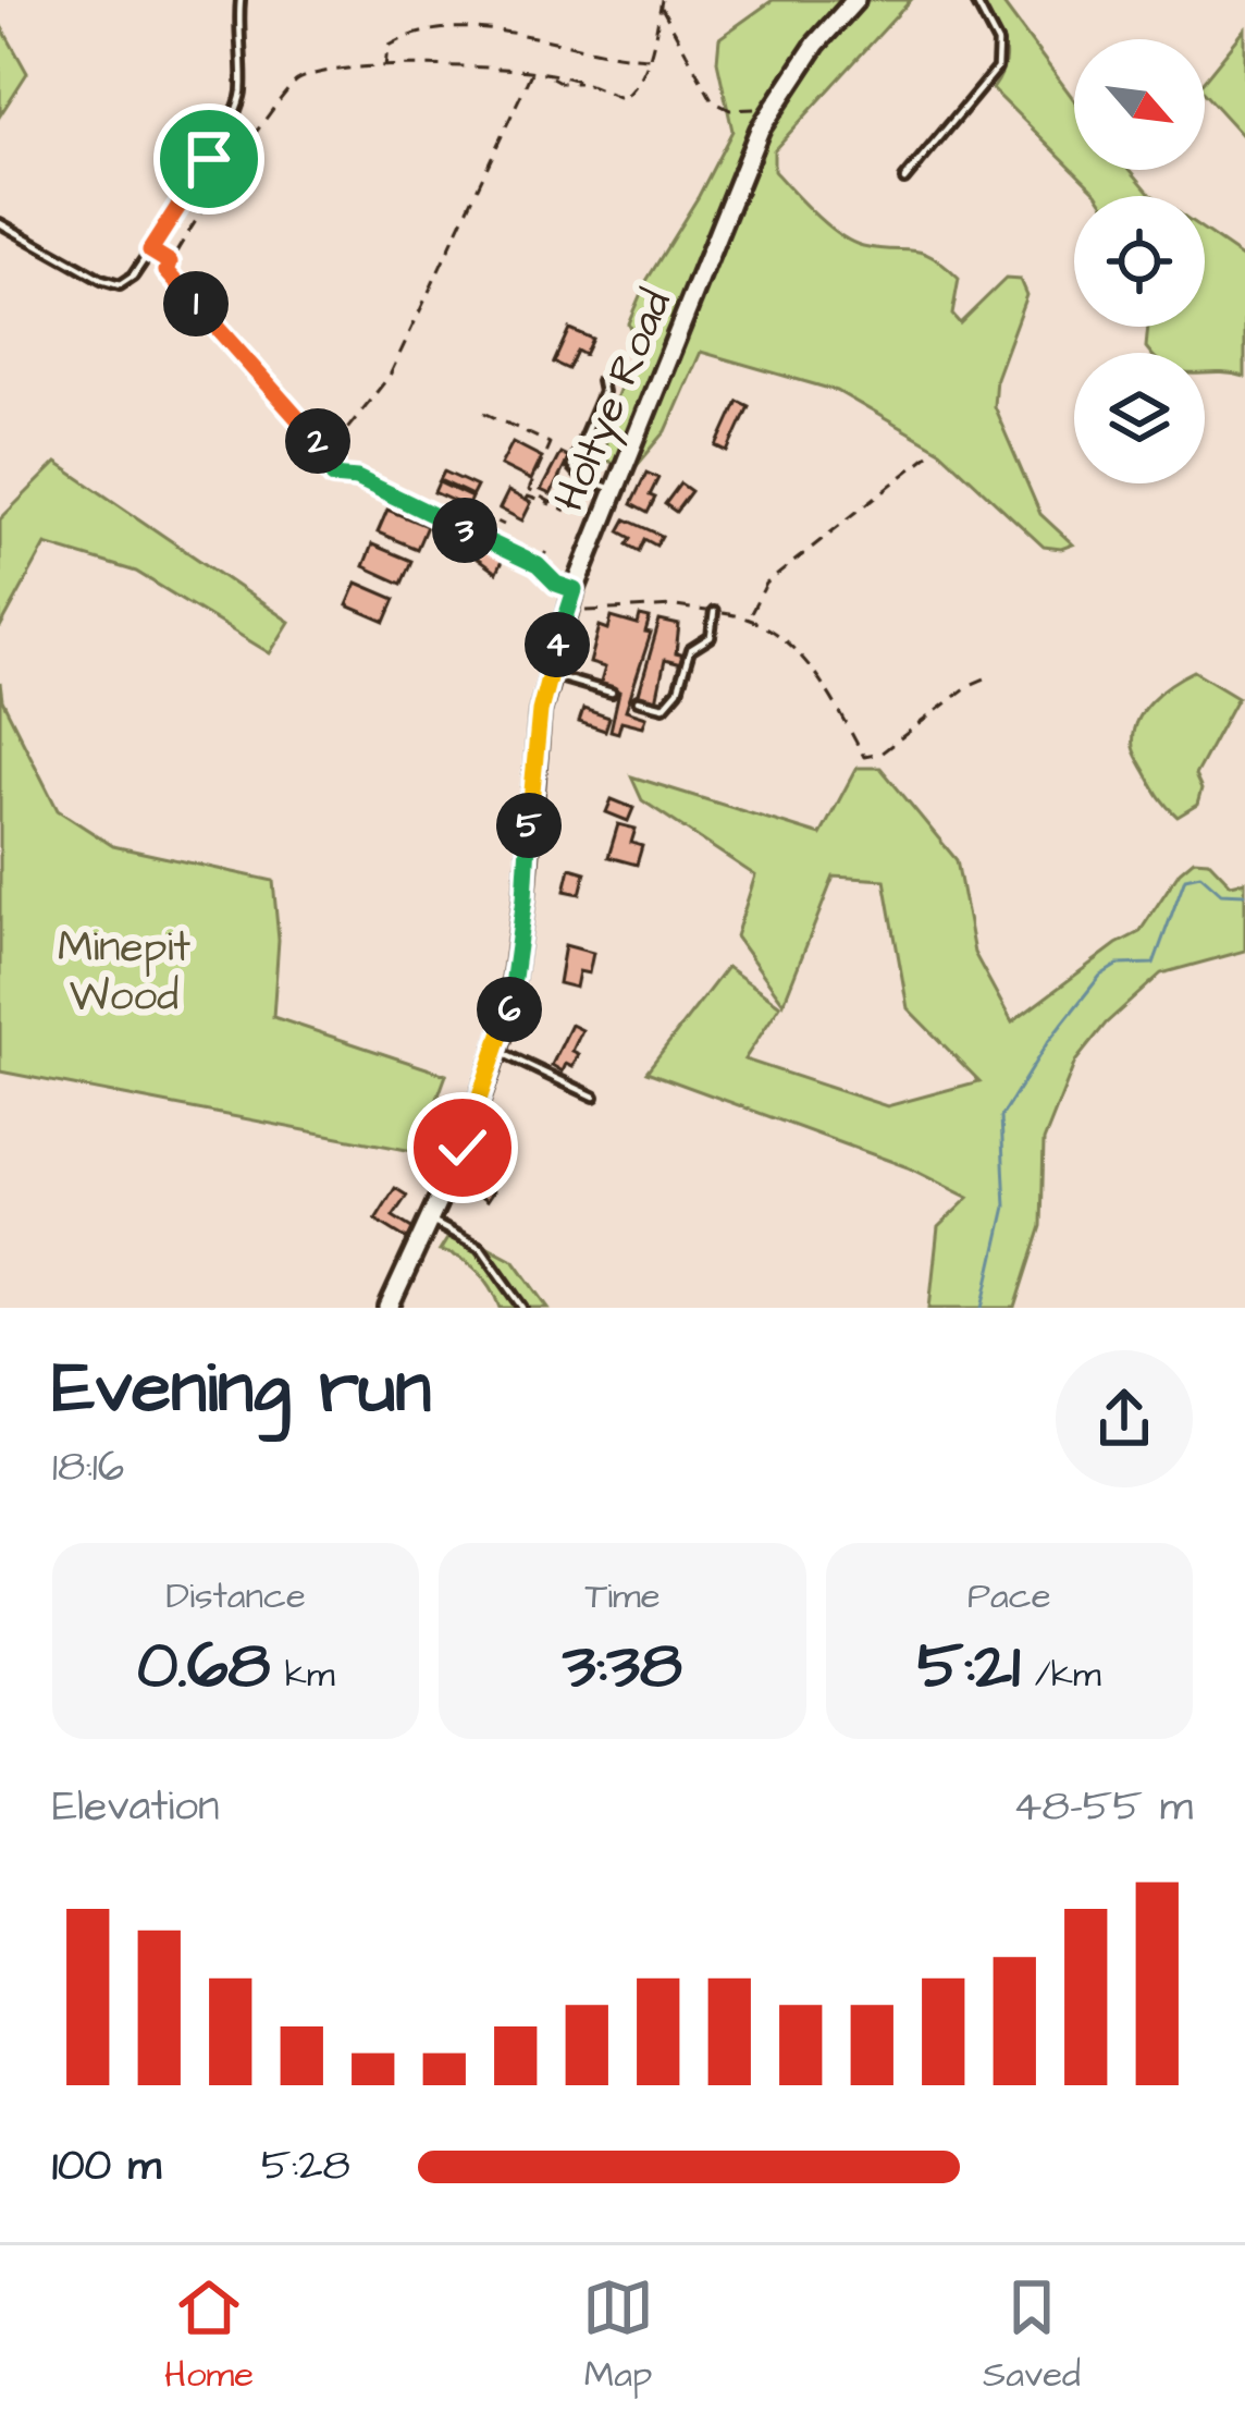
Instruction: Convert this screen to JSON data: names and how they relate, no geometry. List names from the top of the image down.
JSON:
{
  "streets": {
    "main road": ["Holtye Road"]
  },
  "parks": ["Minepit Wood"],
  "north": "bottom right",
  "page": {
    "pins": [
      "1",
      "2",
      "3",
      "4",
      "5",
      "6"
    ],
    "heading": ["Evening run", "18:16"],
    "stats": [
      ["Distance", "0.68 km"],
      ["Time", "3:38"],
      ["Pace", "5:21 /km"]
    ],
    "chart": ["Elevation", "48–55 m"],
    "list": [
      {
        "name": "100 m",
        "note": "5:28"
      }
    ],
    "tabs": ["Home", "Map", "Saved"]
  }
}
